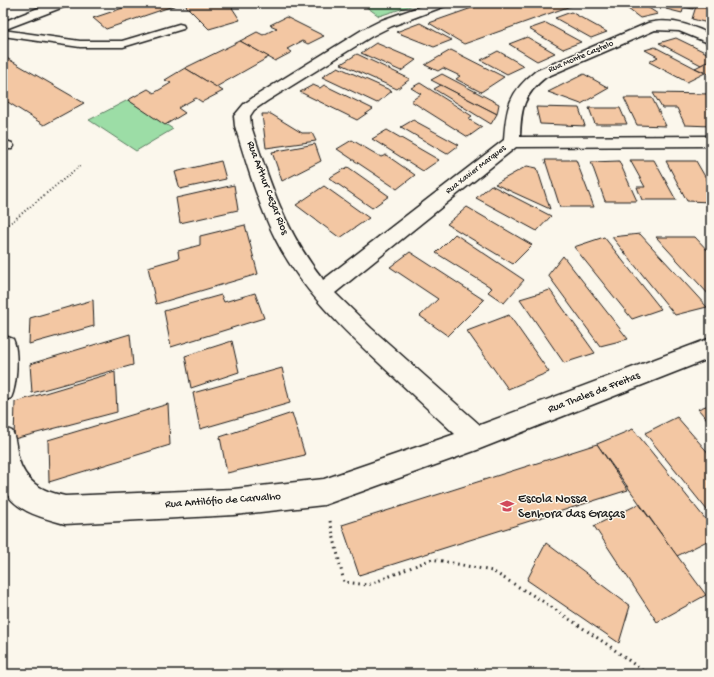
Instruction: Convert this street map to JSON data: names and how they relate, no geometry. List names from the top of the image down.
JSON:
{
  "streets": {
    "street": [
      "Rua Monte Castelo",
      "Rua Xavier Marques",
      "Rua Arthur Cezar Rios",
      "Rua Thales de Freitas",
      "Rua Antilófio de Carvalho"
    ]
  },
  "crossings": [
    ["Rua Monte Castelo", "Rua Xavier Marques"],
    ["Rua Xavier Marques", "Rua Arthur Cezar Rios"],
    ["Rua Arthur Cezar Rios", "Rua Thales de Freitas"],
    ["Rua Arthur Cezar Rios", "Rua Antilófio de Carvalho"],
    ["Rua Thales de Freitas", "Rua Antilófio de Carvalho"]
  ],
  "places": {
    "school or university": ["Escola Nossa Senhora das Graças"]
  }
}
